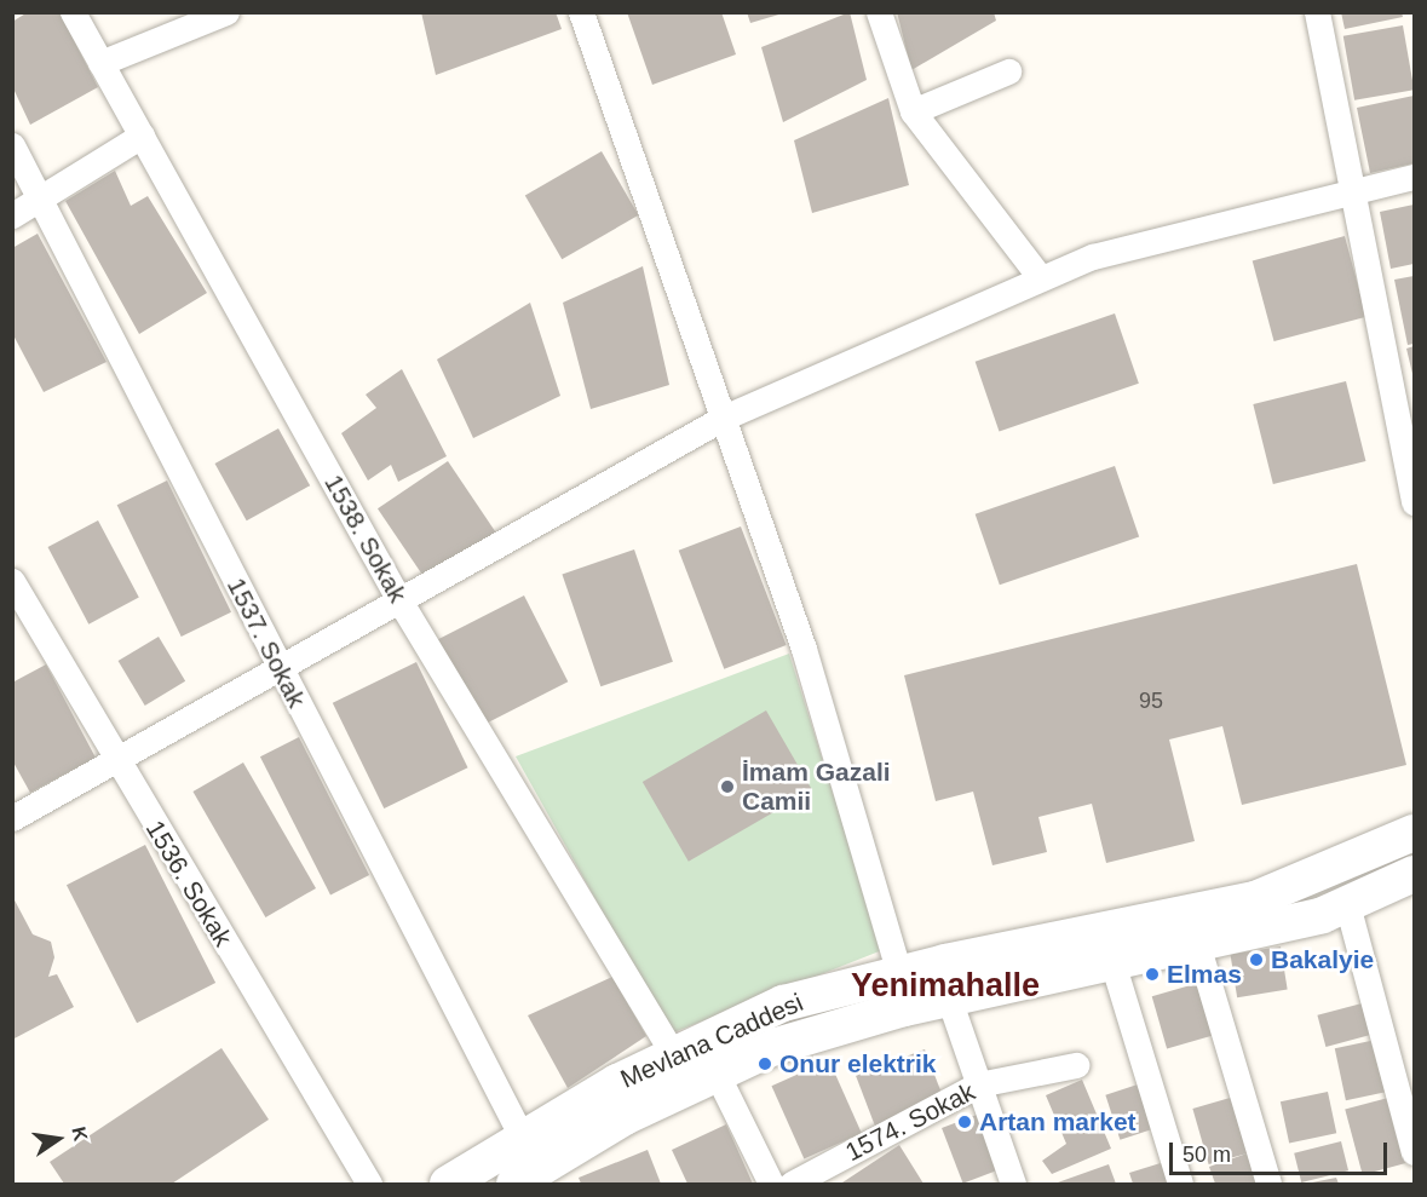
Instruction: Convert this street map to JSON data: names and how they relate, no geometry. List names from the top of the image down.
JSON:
{
  "streets": {
    "main road": ["Mevlana Caddesi"],
    "street": [
      "1538. Sokak",
      "1537. Sokak",
      "1536. Sokak",
      "1574. Sokak"
    ]
  },
  "crossings": [
    ["1538. Sokak", "Mevlana Caddesi"],
    ["1537. Sokak", "Mevlana Caddesi"]
  ],
  "districts": ["Yenimahalle"],
  "places": [
    "İmam Gazali Camii",
    "Bakalyie",
    "Elmas",
    "Onur elektrik",
    "Artan market"
  ],
  "house_numbers": ["95"],
  "scale_bar": "50 m",
  "north": "right"
}
